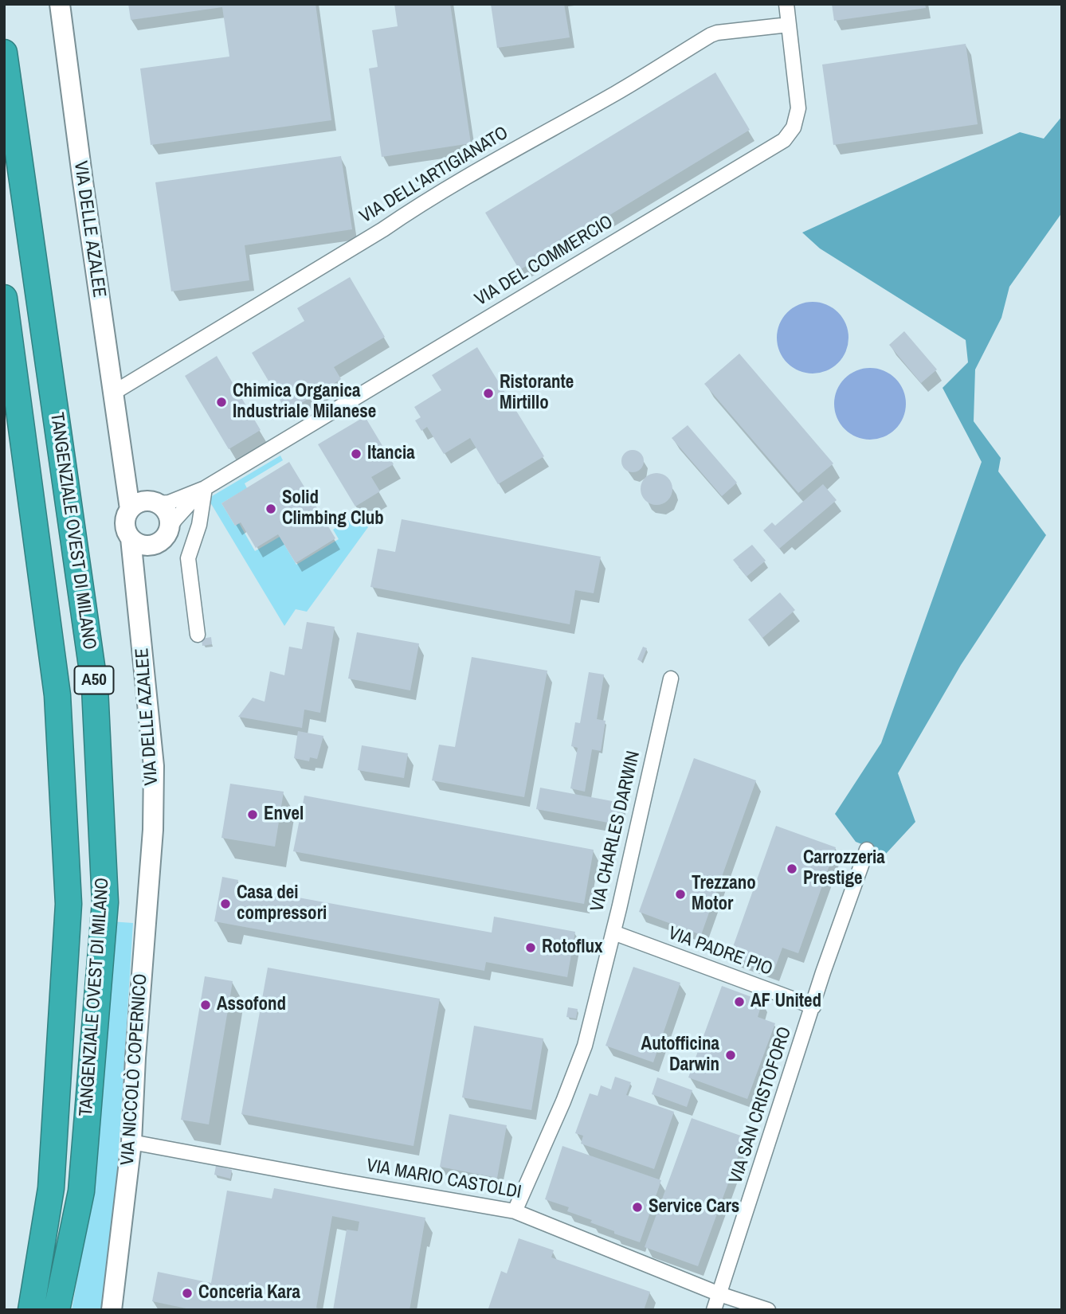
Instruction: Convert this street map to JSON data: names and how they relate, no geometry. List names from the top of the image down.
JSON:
{
  "streets": {
    "highway": ["TANGENZIALE OVEST DI MILANO", "A50"],
    "street": [
      "VIA DELL'ARTIGIANATO",
      "VIA DELLE AZALEE",
      "VIA DEL COMMERCIO",
      "VIA CHARLES DARWIN",
      "VIA PADRE PIO",
      "VIA NICCOLÒ COPERNICO",
      "VIA SAN CRISTOFORO",
      "VIA MARIO CASTOLDI"
    ]
  },
  "crossings": [
    ["VIA DELL'ARTIGIANATO", "VIA DELLE AZALEE"],
    ["VIA DELL'ARTIGIANATO", "VIA DEL COMMERCIO"],
    ["VIA DELLE AZALEE", "VIA DEL COMMERCIO"],
    ["VIA DELLE AZALEE", "VIA NICCOLÒ COPERNICO"],
    ["VIA CHARLES DARWIN", "VIA PADRE PIO"],
    ["VIA CHARLES DARWIN", "VIA MARIO CASTOLDI"],
    ["VIA PADRE PIO", "VIA SAN CRISTOFORO"],
    ["VIA NICCOLÒ COPERNICO", "VIA MARIO CASTOLDI"],
    ["VIA SAN CRISTOFORO", "VIA MARIO CASTOLDI"]
  ],
  "places": [
    "Ristorante Mirtillo",
    "Chimica Organica Industriale Milanese",
    "Itancia",
    "Solid Climbing Club",
    "Envel",
    "Carrozzeria Prestige",
    "Trezzano Motor",
    "Casa dei compressori",
    "Rotoflux",
    "AF United",
    "Assofond",
    "Autofficina Darwin",
    "Service Cars",
    "Conceria Kara"
  ]
}
